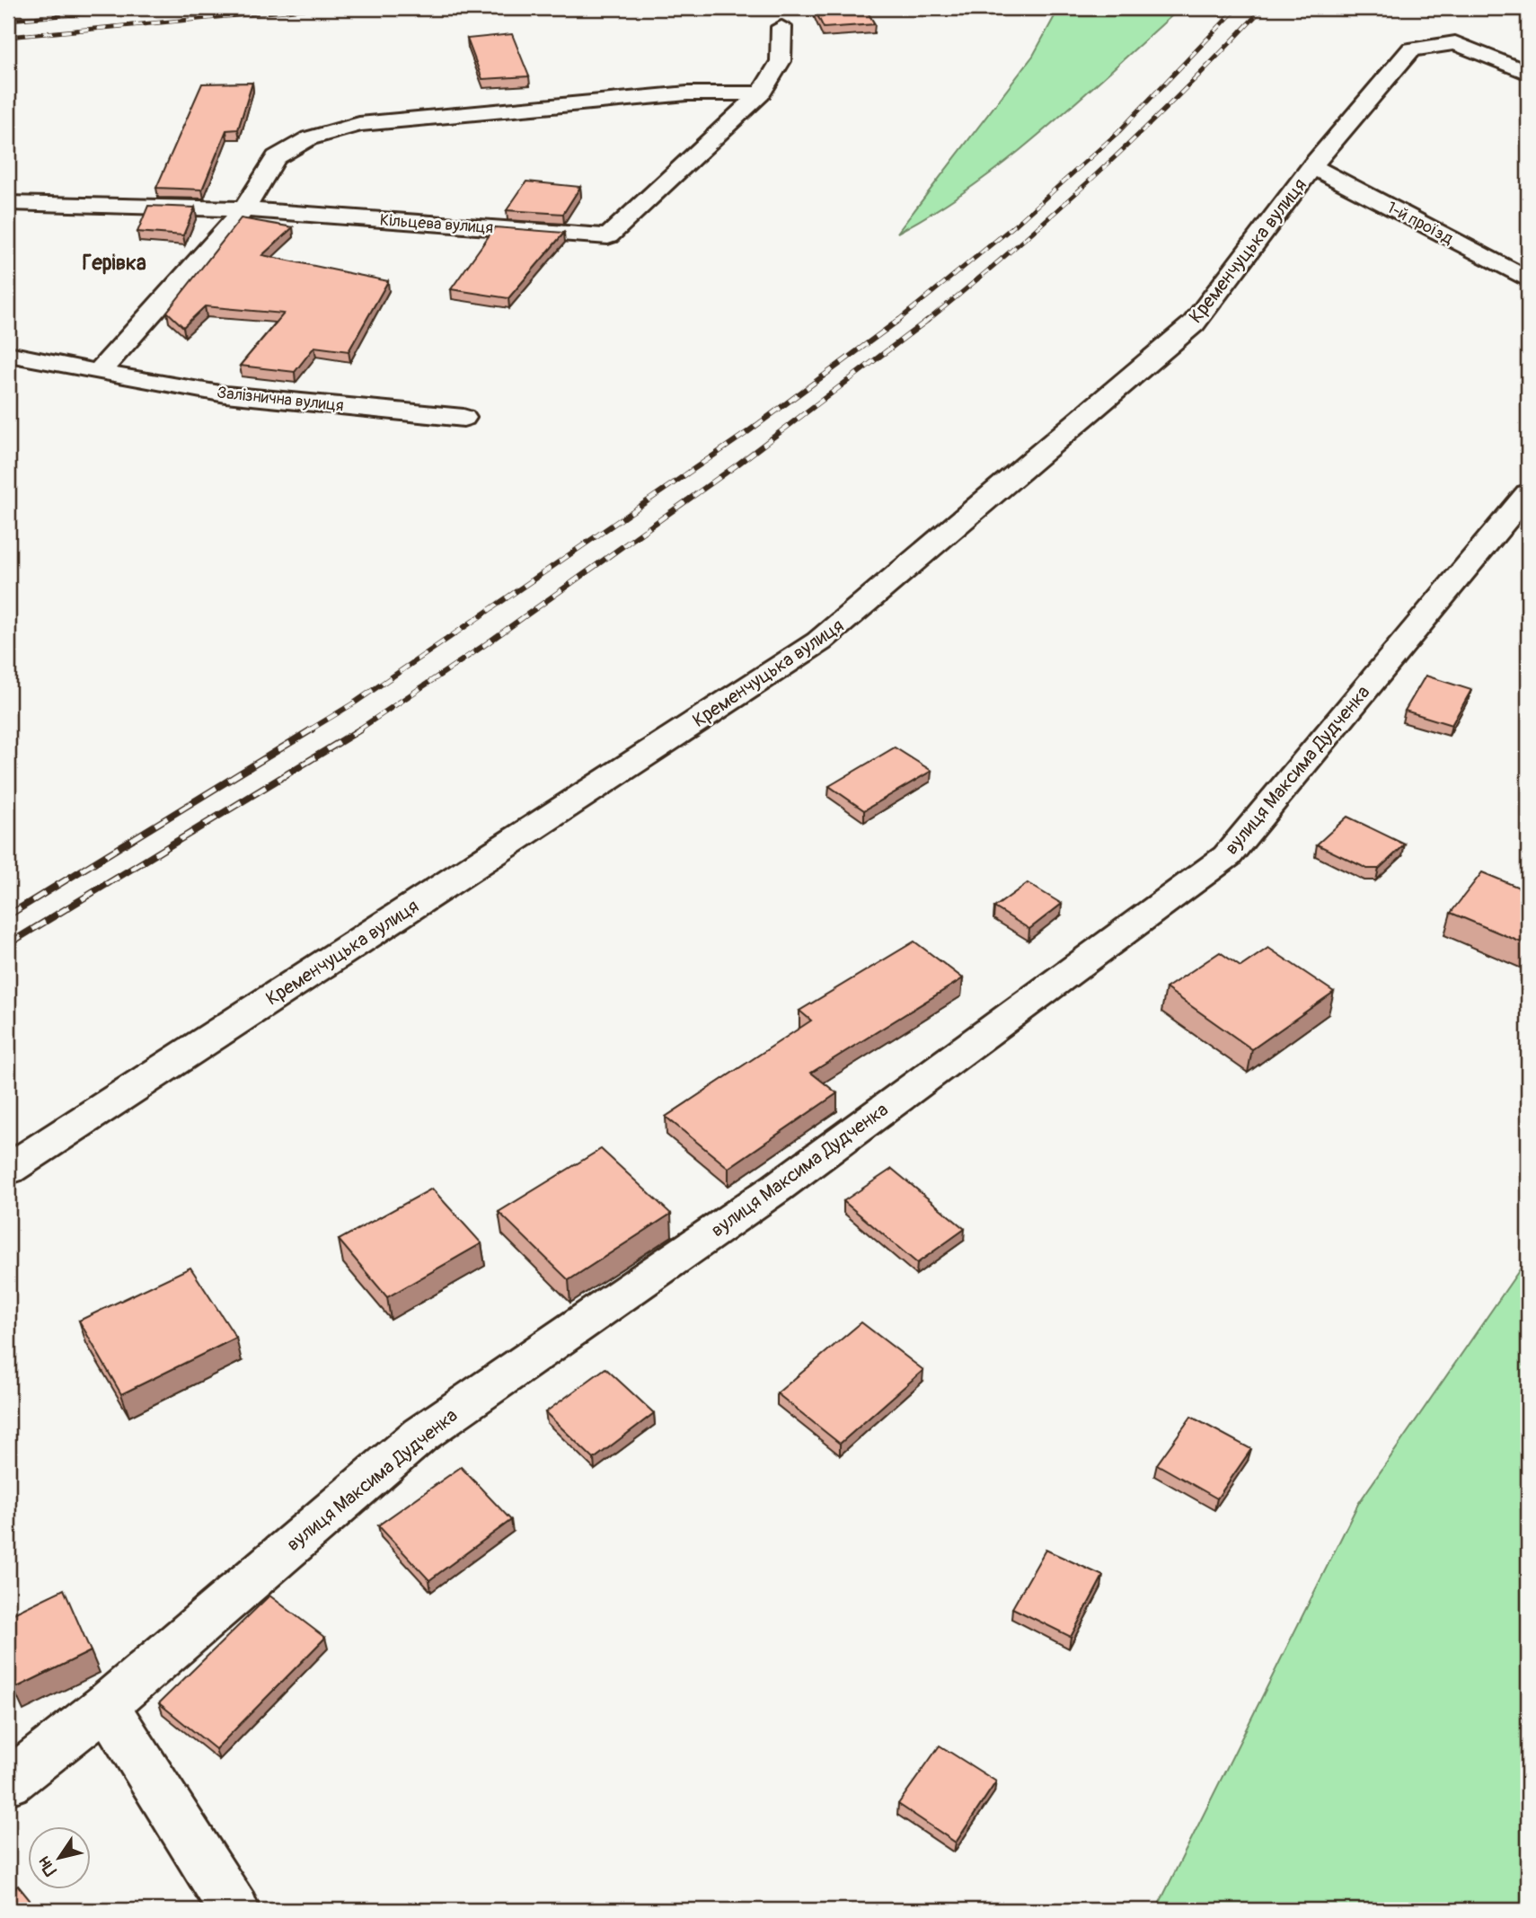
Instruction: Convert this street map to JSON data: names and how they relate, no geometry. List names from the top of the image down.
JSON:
{
  "streets": {
    "street": [
      "1-й проїзд",
      "Кільцева вулиця",
      "Кременчуцька вулиця",
      "Залізнична вулиця",
      "вулиця Максима Дудченка"
    ]
  },
  "crossings": [
    ["1-й проїзд", "Кременчуцька вулиця"]
  ],
  "districts": ["Герівка"],
  "north": "bottom left"
}
